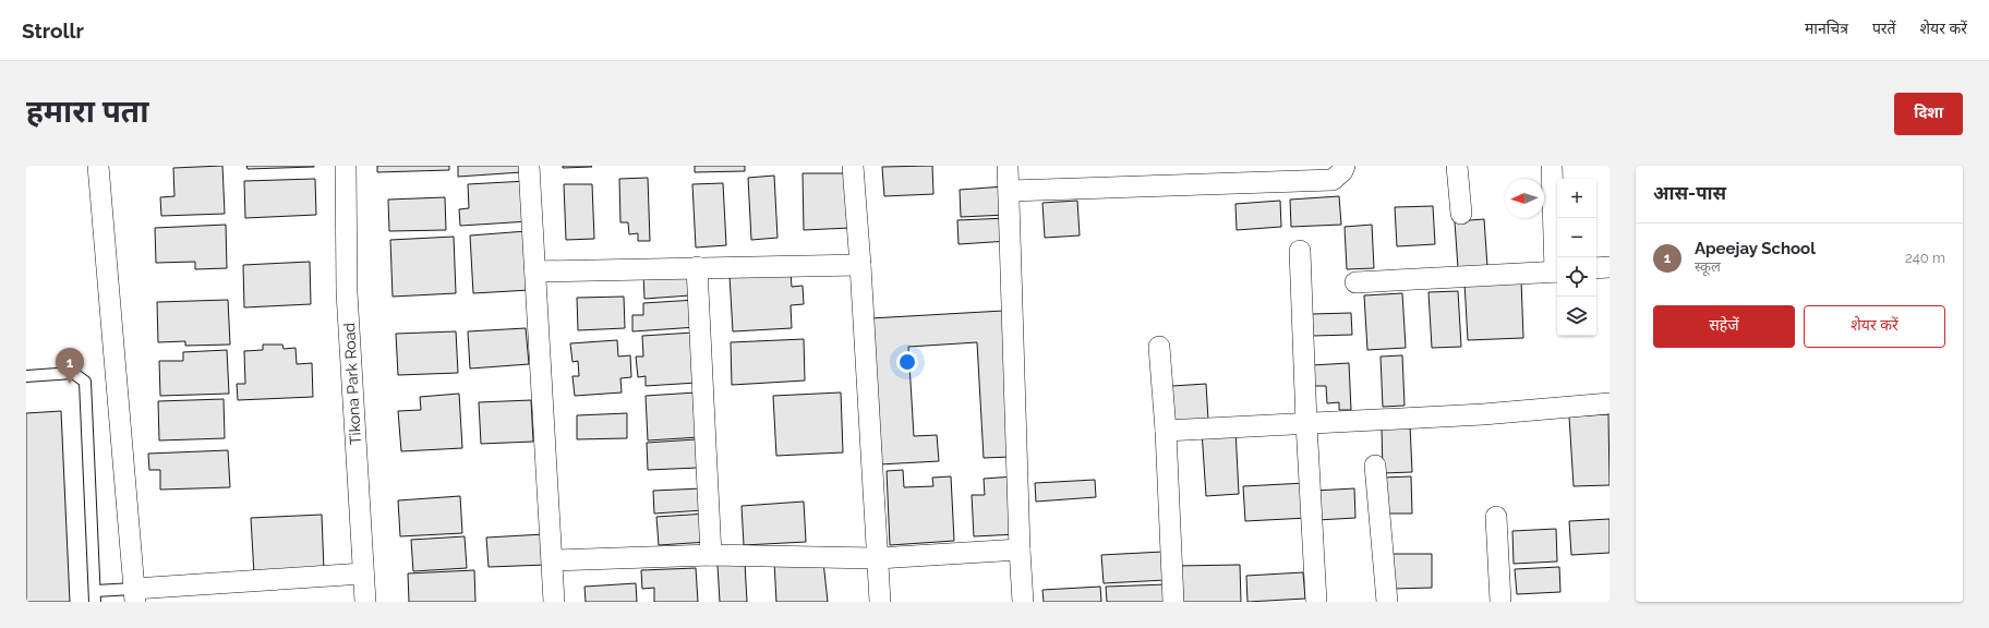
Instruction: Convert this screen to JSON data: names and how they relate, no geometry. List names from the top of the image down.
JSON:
{
  "streets": {
    "street": ["Tikona Park Road"]
  },
  "north": "left",
  "page": {
    "header": "Strollr",
    "nav": ["मानचित्र", "परतें", "शेयर करें"],
    "buttons": [
      "दिशा",
      ["सहेजें", "शेयर करें"]
    ],
    "title": "हमारा पता",
    "heading": "आस-पास",
    "map_buttons": ["+", "−"],
    "list": [
      {
        "mark": "1",
        "name": "Apeejay School",
        "note": "स्कूल",
        "value": "240 m"
      }
    ],
    "pins": "1"
  }
}
